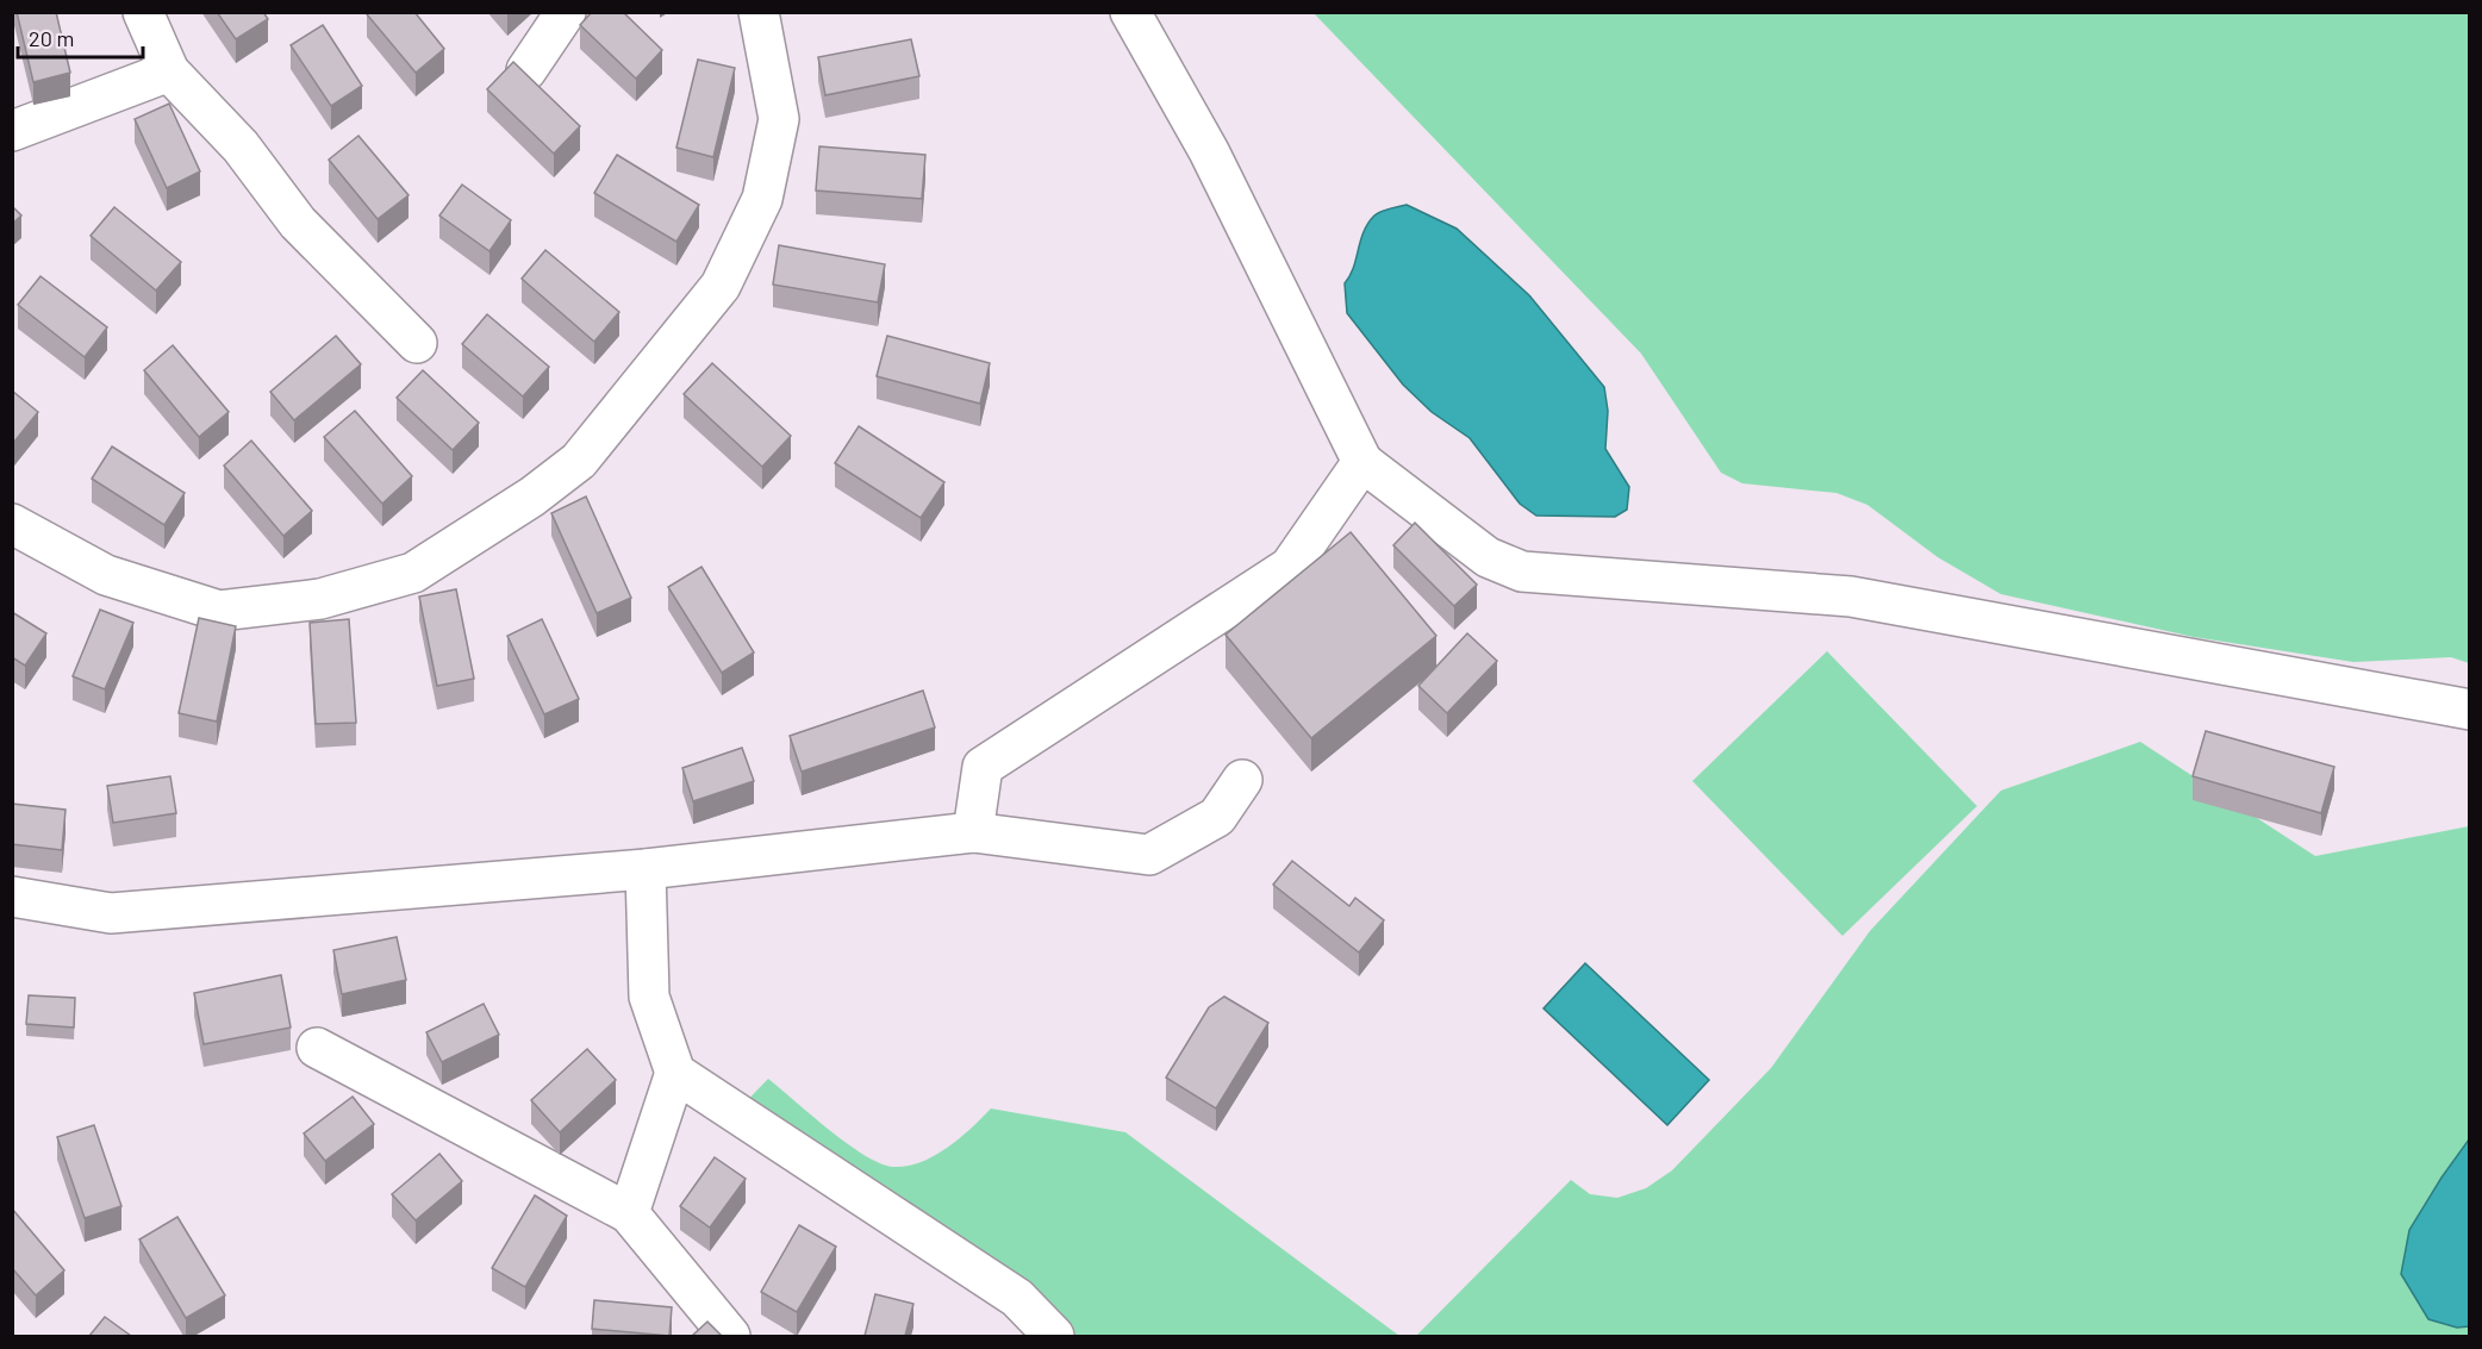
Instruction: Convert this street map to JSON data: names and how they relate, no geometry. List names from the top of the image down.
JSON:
{
  "scale_bar": "20 m"
}
